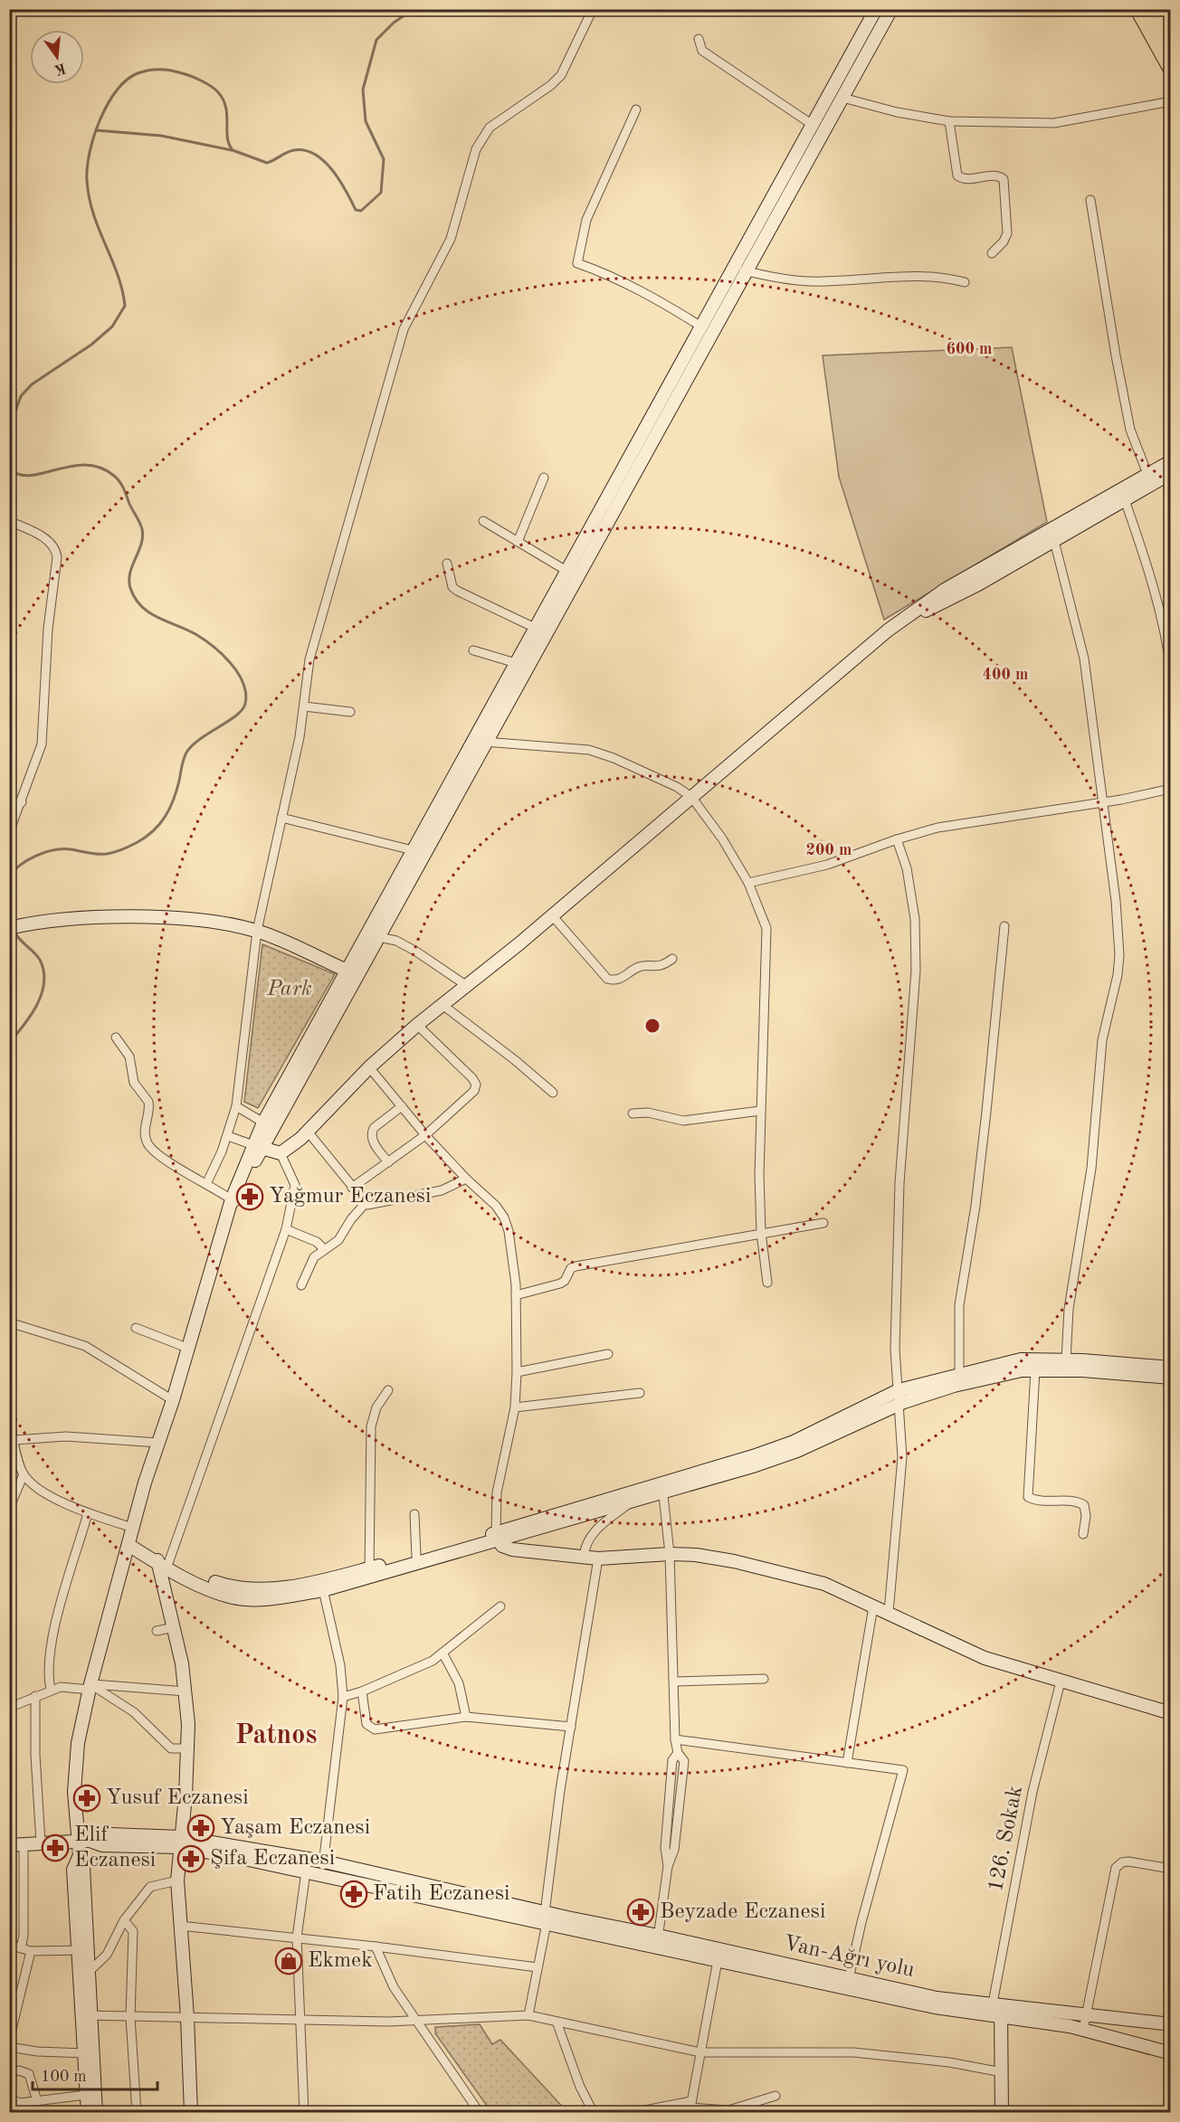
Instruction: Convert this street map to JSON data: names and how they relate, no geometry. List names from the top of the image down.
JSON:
{
  "streets": {
    "main road": ["Van-Ağrı yolu"],
    "street": ["126. Sokak"]
  },
  "crossings": [
    ["126. Sokak", "Van-Ağrı yolu"]
  ],
  "districts": ["Patnos"],
  "parks": ["Park"],
  "places": {
    "pharmacy": [
      "Yağmur Eczanesi",
      "Yusuf Eczanesi",
      "Yaşam Eczanesi",
      "Elif Eczanesi",
      "Şifa Eczanesi",
      "Fatih Eczanesi",
      "Beyzade Eczanesi"
    ],
    "shop": ["Ekmek"]
  },
  "scale_bar": "100 m",
  "north": "bottom",
  "rings": ["600 m", "400 m", "200 m"]
}
